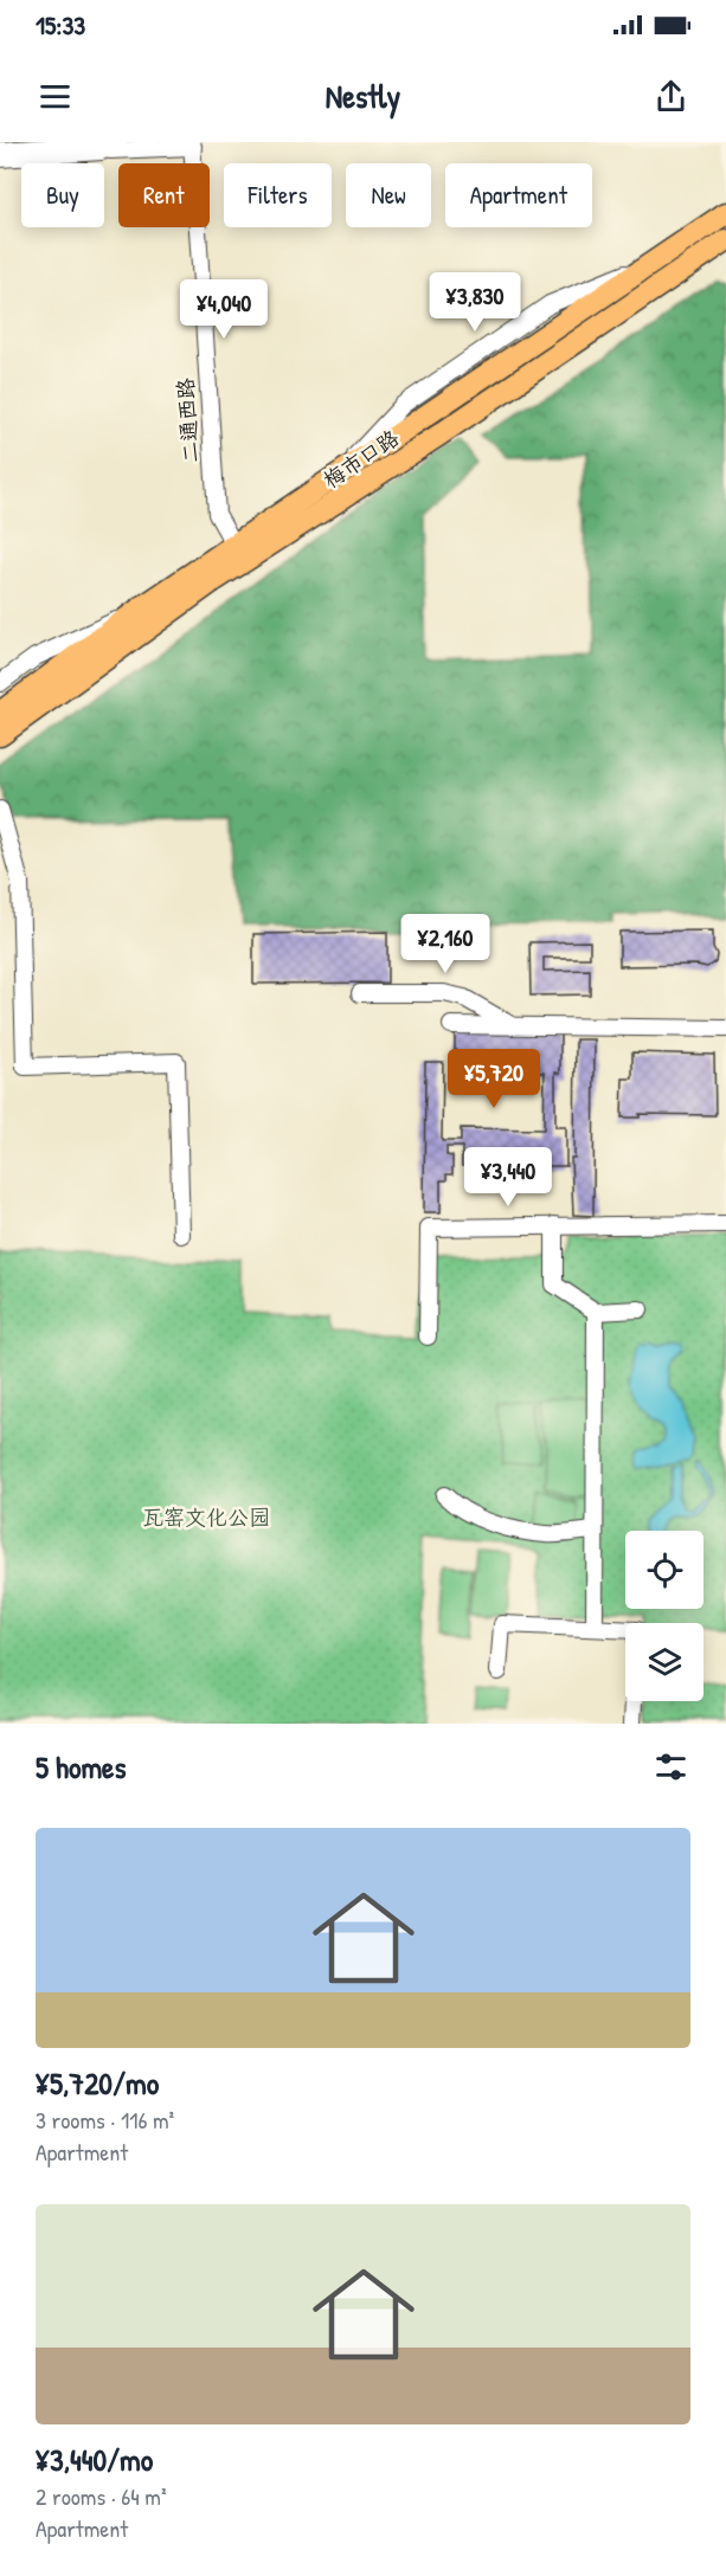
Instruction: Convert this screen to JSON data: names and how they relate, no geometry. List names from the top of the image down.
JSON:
{
  "streets": {
    "main road": ["梅市口路"],
    "street": ["二通西路"]
  },
  "crossings": [
    ["二通西路", "梅市口路"]
  ],
  "parks": ["瓦窑文化公园"],
  "page": {
    "status": "15:33",
    "header": "Nestly",
    "chip": [
      "Buy",
      "Rent",
      "Filters",
      "New",
      "Apartment"
    ],
    "price": [
      "¥3,830",
      "¥4,040",
      "¥2,160",
      "¥5,720",
      "¥3,440"
    ],
    "heading": "5 homes",
    "list": [
      {
        "name": "¥5,720/mo",
        "note": "3 rooms · 116 m² · Apartment"
      },
      {
        "name": "¥3,440/mo",
        "note": "2 rooms · 64 m² · Apartment"
      }
    ]
  }
}
